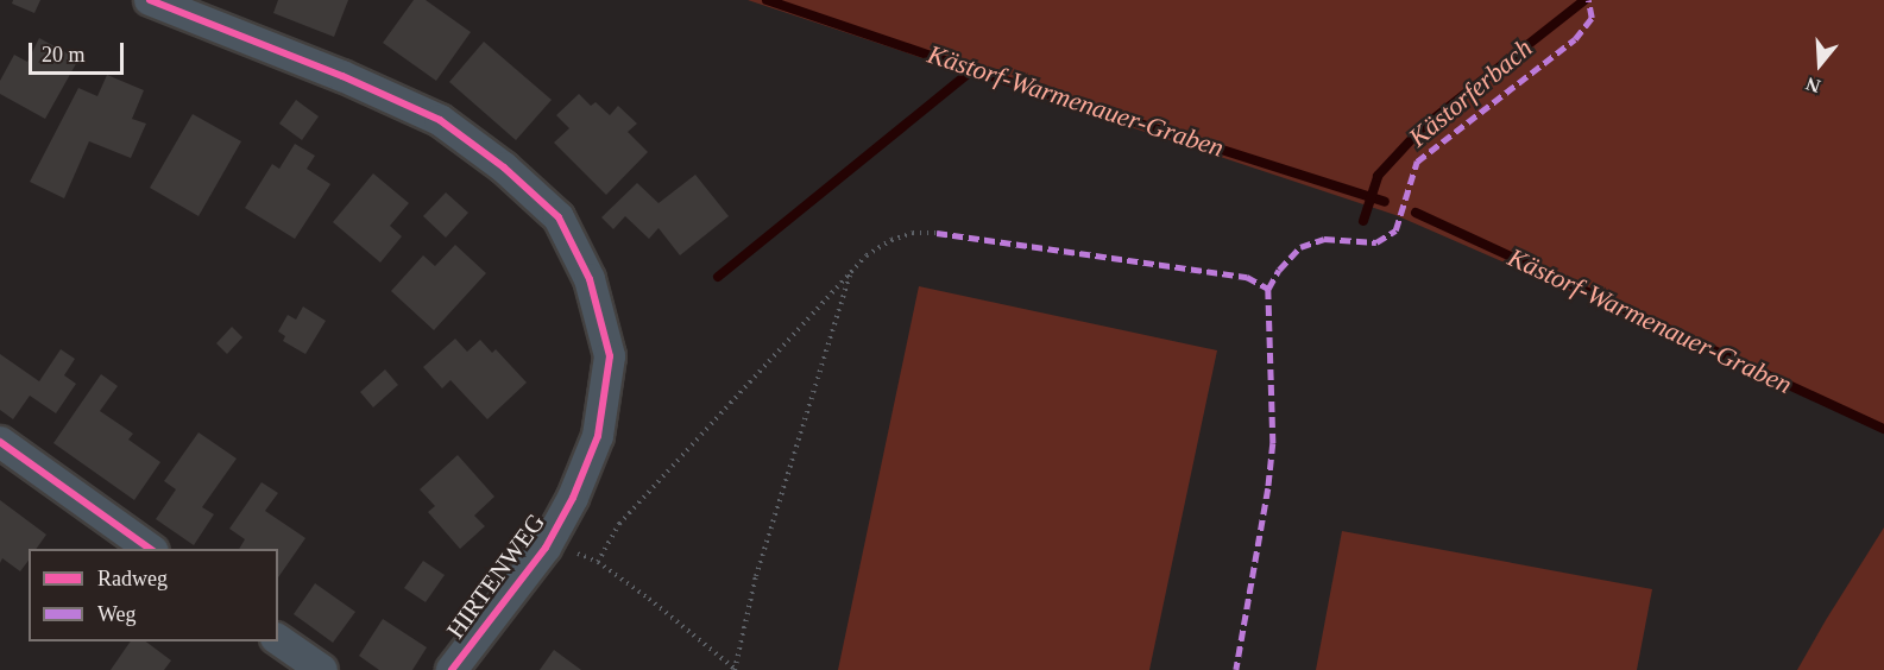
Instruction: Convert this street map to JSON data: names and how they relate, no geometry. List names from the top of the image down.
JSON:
{
  "streets": {
    "street": ["HIRTENWEG"]
  },
  "water": ["Kästorferbach", "Kästorf-Warmenauer-Graben"],
  "legend": ["Radweg", "Weg"],
  "scale_bar": "20 m",
  "north": "bottom"
}
